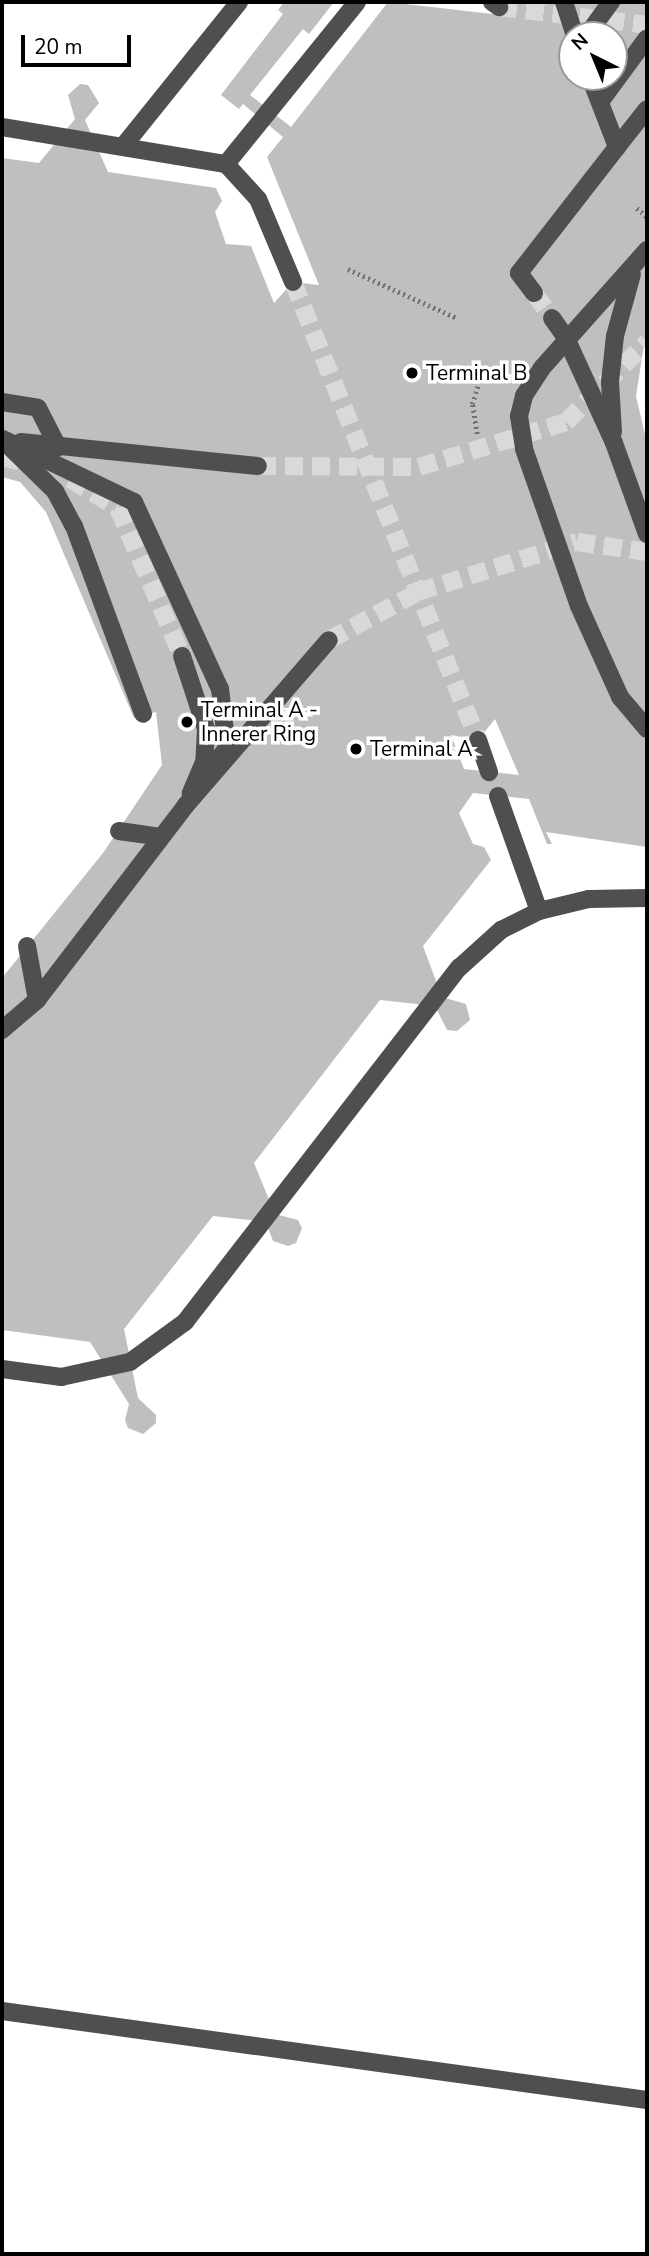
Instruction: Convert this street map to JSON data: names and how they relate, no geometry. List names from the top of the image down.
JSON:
{
  "places": ["Terminal B", "Terminal A - Innerer Ring", "Terminal A"],
  "scale_bar": "20 m",
  "north": "top left"
}
